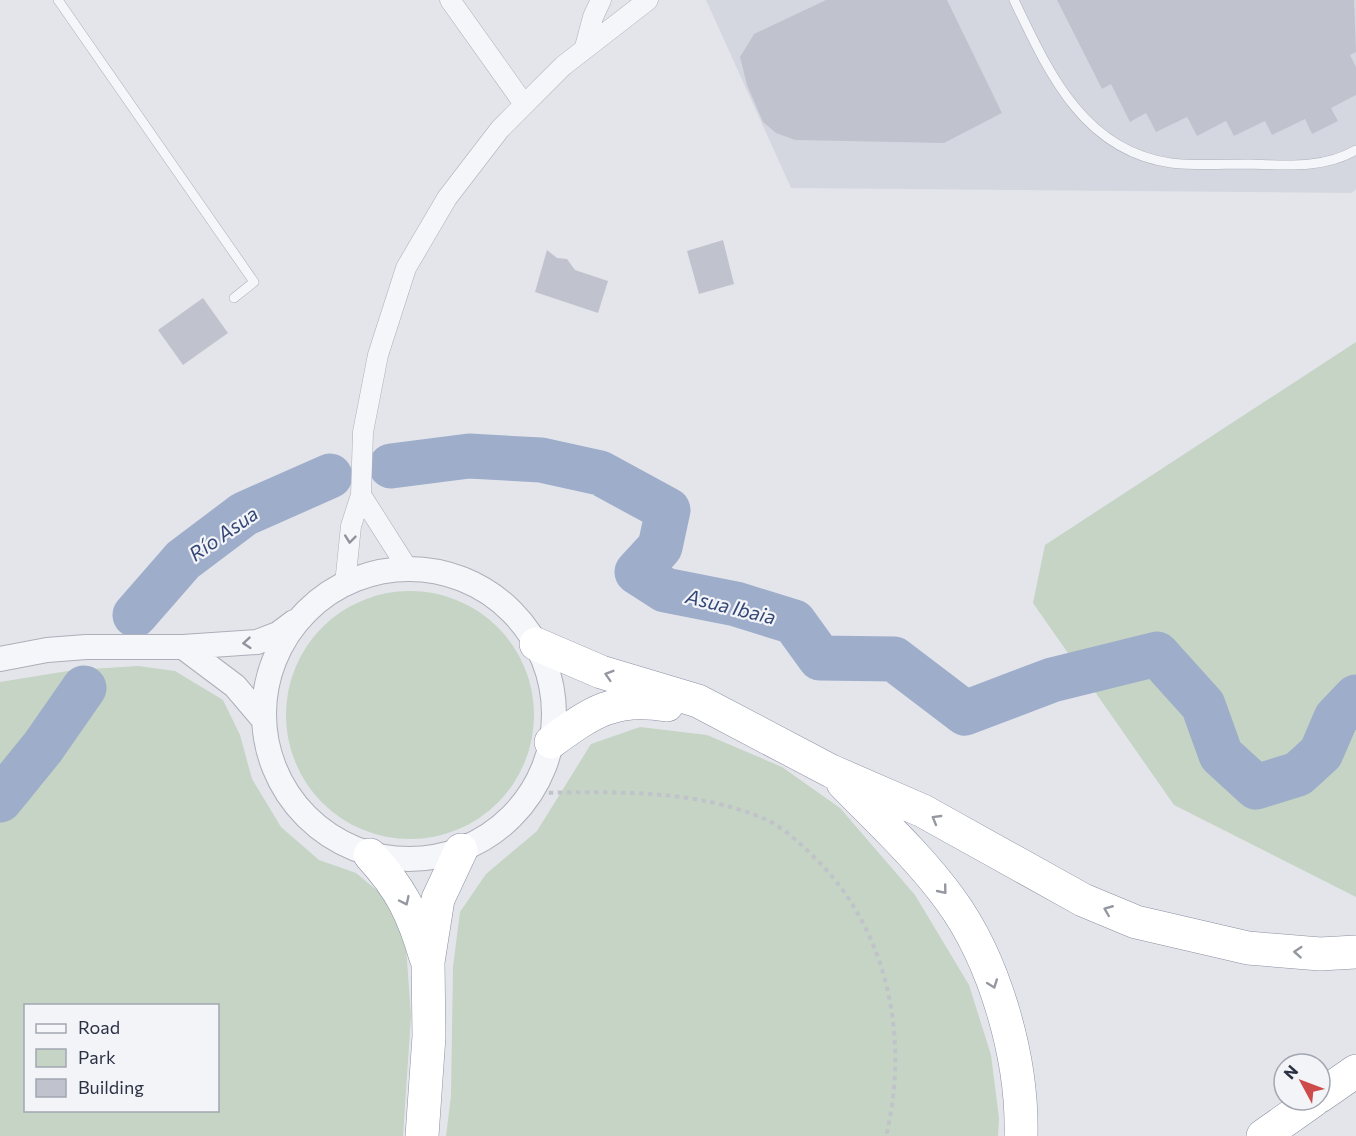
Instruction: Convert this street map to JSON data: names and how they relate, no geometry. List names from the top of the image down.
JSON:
{
  "water": ["Río Asua", "Asua Ibaia"],
  "legend": ["Road", "Park", "Building"],
  "north": "top left"
}
